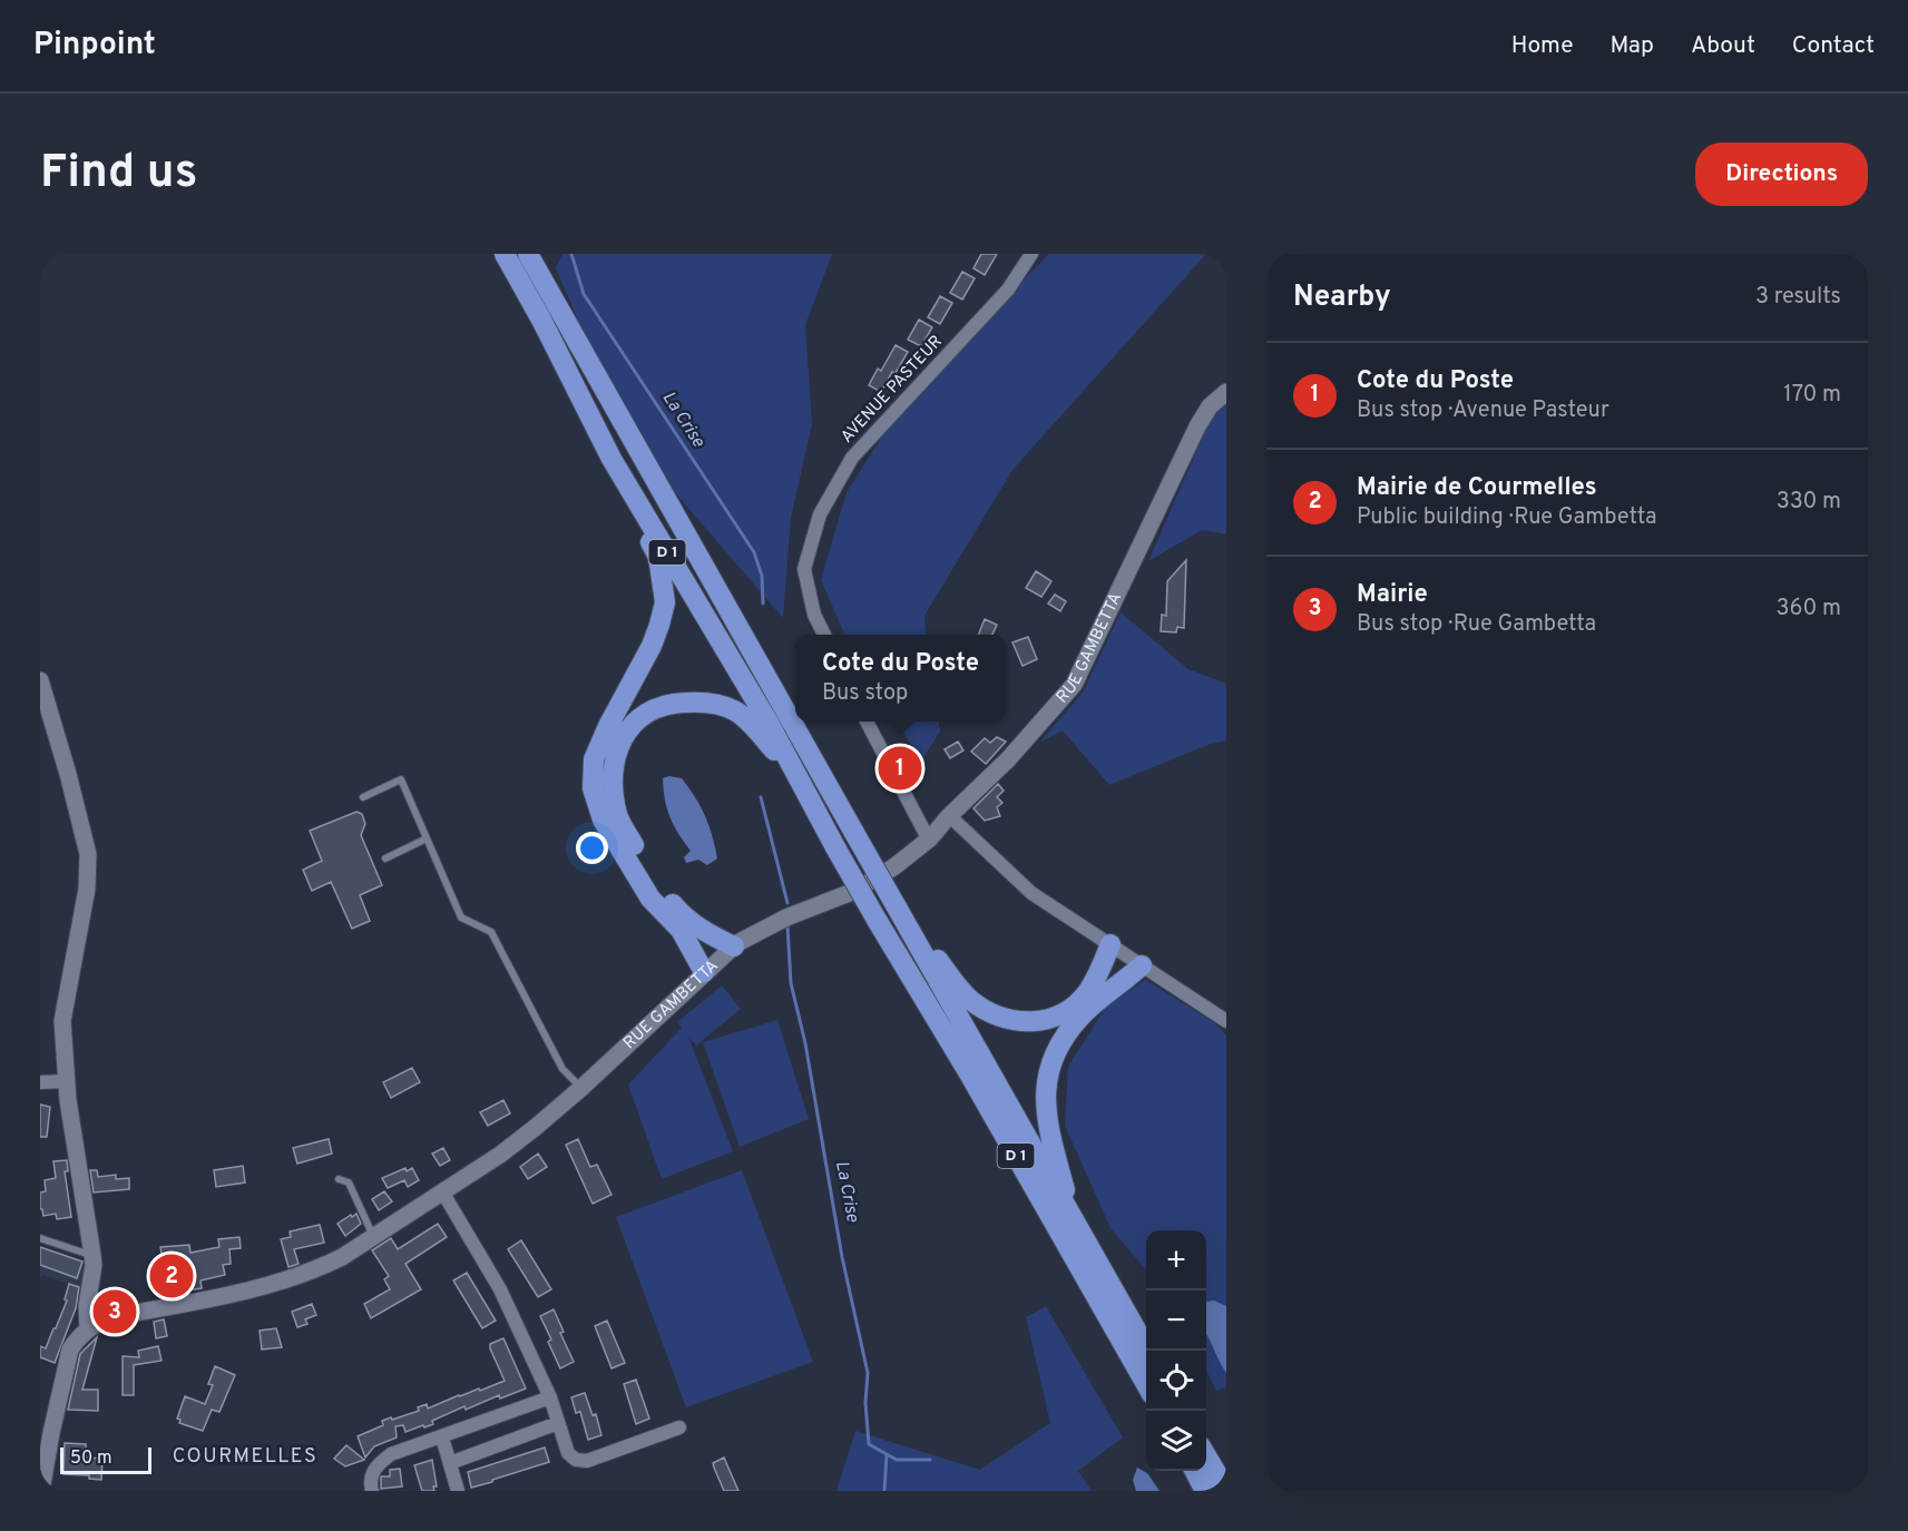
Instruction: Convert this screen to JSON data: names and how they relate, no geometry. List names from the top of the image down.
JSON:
{
  "streets": {
    "highway": ["D 1"],
    "street": ["AVENUE PASTEUR", "RUE GAMBETTA"]
  },
  "districts": ["COURMELLES"],
  "water": ["La Crise"],
  "scale_bar": "50 m",
  "page": {
    "header": "Pinpoint",
    "nav": [
      "Home",
      "Map",
      "About",
      "Contact"
    ],
    "buttons": "Directions",
    "title": "Find us",
    "heading": ["Nearby", "3 results"],
    "list": [
      {
        "mark": "1",
        "name": "Cote du Poste",
        "note": "Bus stop · Avenue Pasteur",
        "value": "170 m"
      },
      {
        "mark": "2",
        "name": "Mairie de Courmelles",
        "note": "Public building · Rue Gambetta",
        "value": "330 m"
      },
      {
        "mark": "3",
        "name": "Mairie",
        "note": "Bus stop · Rue Gambetta",
        "value": "360 m"
      }
    ],
    "popup": ["Cote du Poste", "Bus stop"],
    "pins": ["1", "2", "3"],
    "map_buttons": ["+", "−"],
    "scale": "50 m"
  }
}
